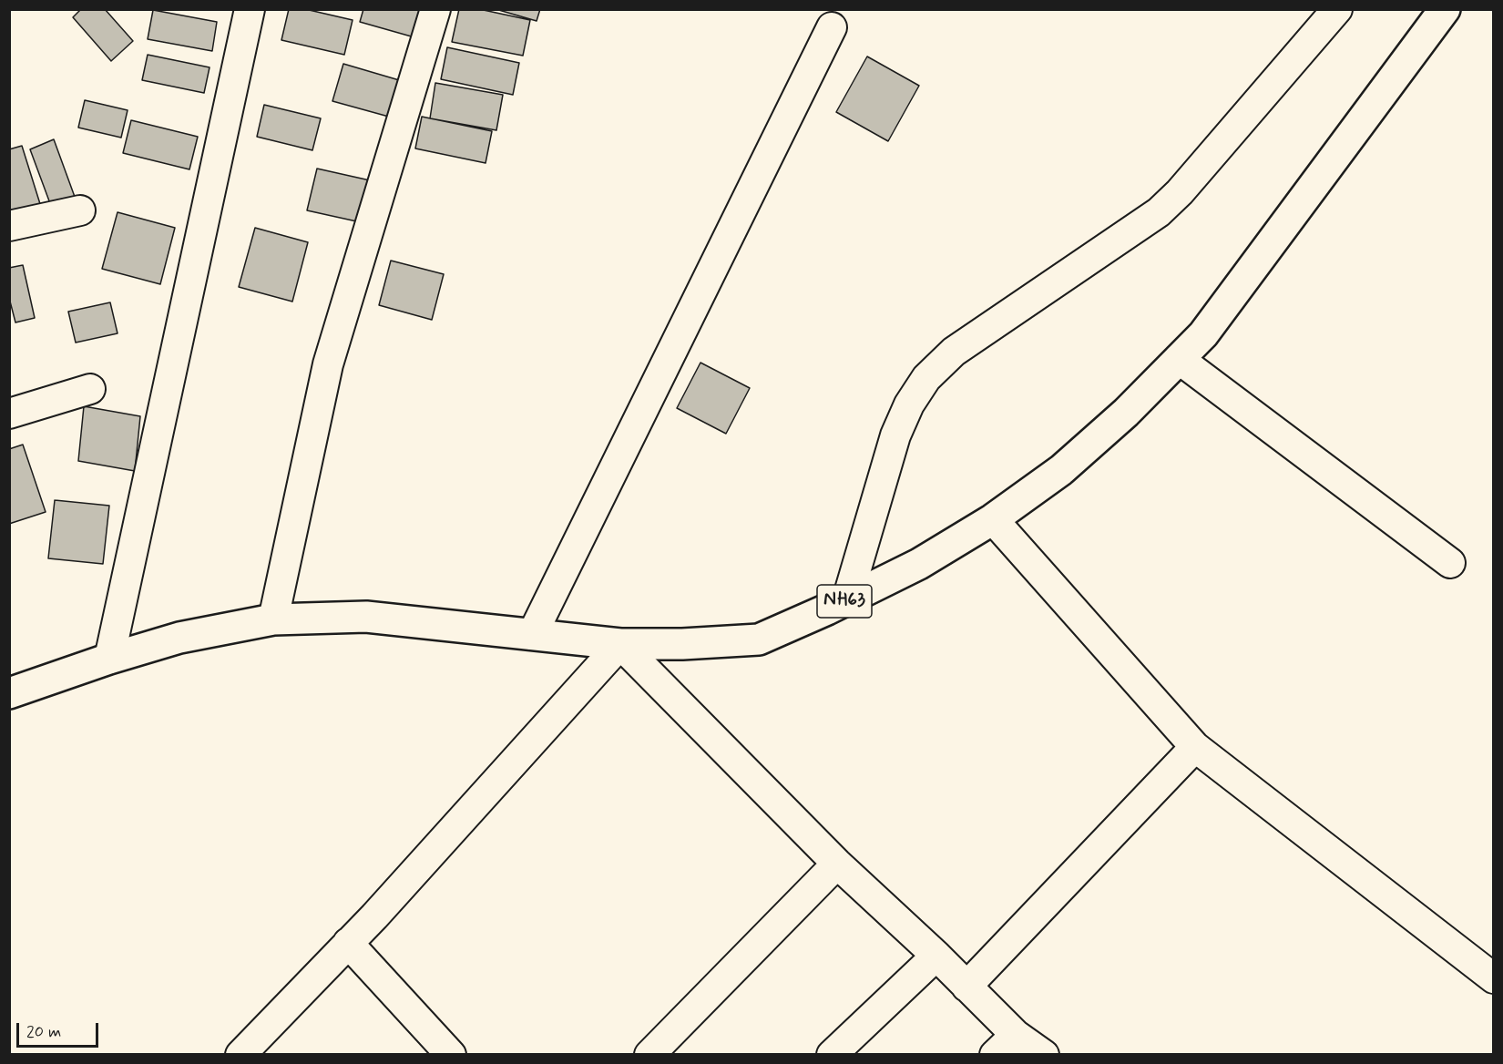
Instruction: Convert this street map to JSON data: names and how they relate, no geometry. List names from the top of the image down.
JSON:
{
  "streets": {
    "highway": ["NH63"]
  },
  "scale_bar": "20 m"
}
